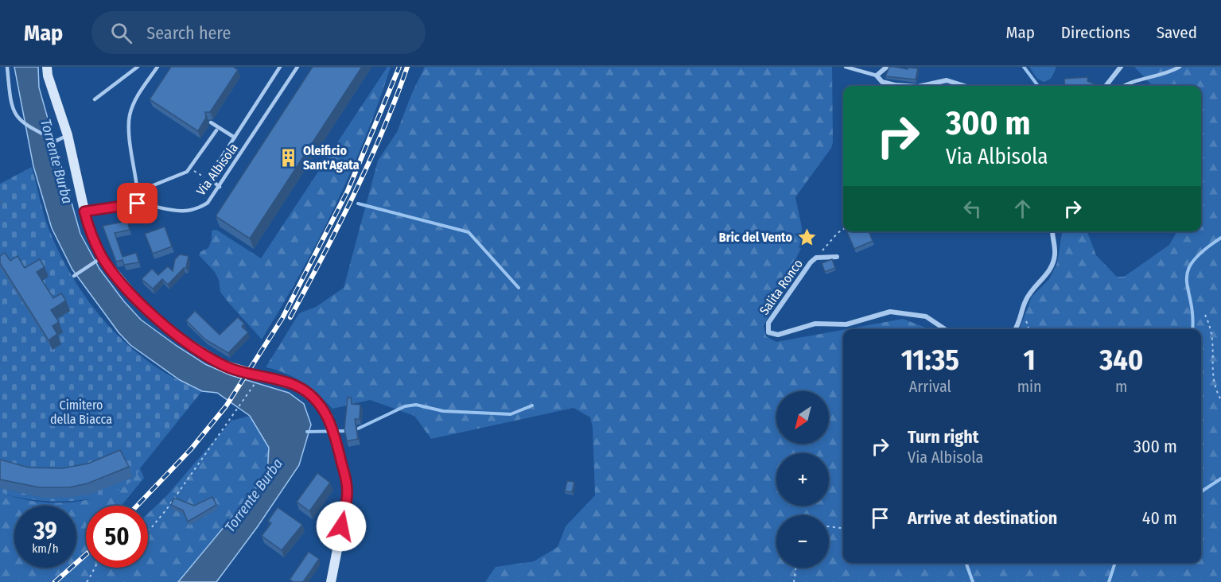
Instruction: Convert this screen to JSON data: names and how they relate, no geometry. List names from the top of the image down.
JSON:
{
  "streets": {
    "street": ["Salita Ronco"],
    "lane": ["Via Albisola"]
  },
  "water": ["Torrente Burba"],
  "parks": ["Cimitero della Biacca"],
  "places": {
    "building": ["Oleificio Sant'Agata"],
    "place": ["Bric del Vento"]
  },
  "north": "bottom left",
  "page": {
    "header": "Map",
    "search": "Search here",
    "nav": ["Map", "Directions", "Saved"],
    "turn": ["300 m", "Via Albisola"],
    "eta": [
      "11:35",
      "Arrival",
      "1",
      "min",
      "340",
      "m"
    ],
    "map_buttons": ["+", "−"],
    "list": [
      {
        "name": "Turn right",
        "note": "Via Albisola",
        "value": "300 m"
      },
      {
        "name": "Arrive at destination",
        "value": "40 m"
      }
    ],
    "speed": "39 km/h",
    "limit": "50"
  }
}
